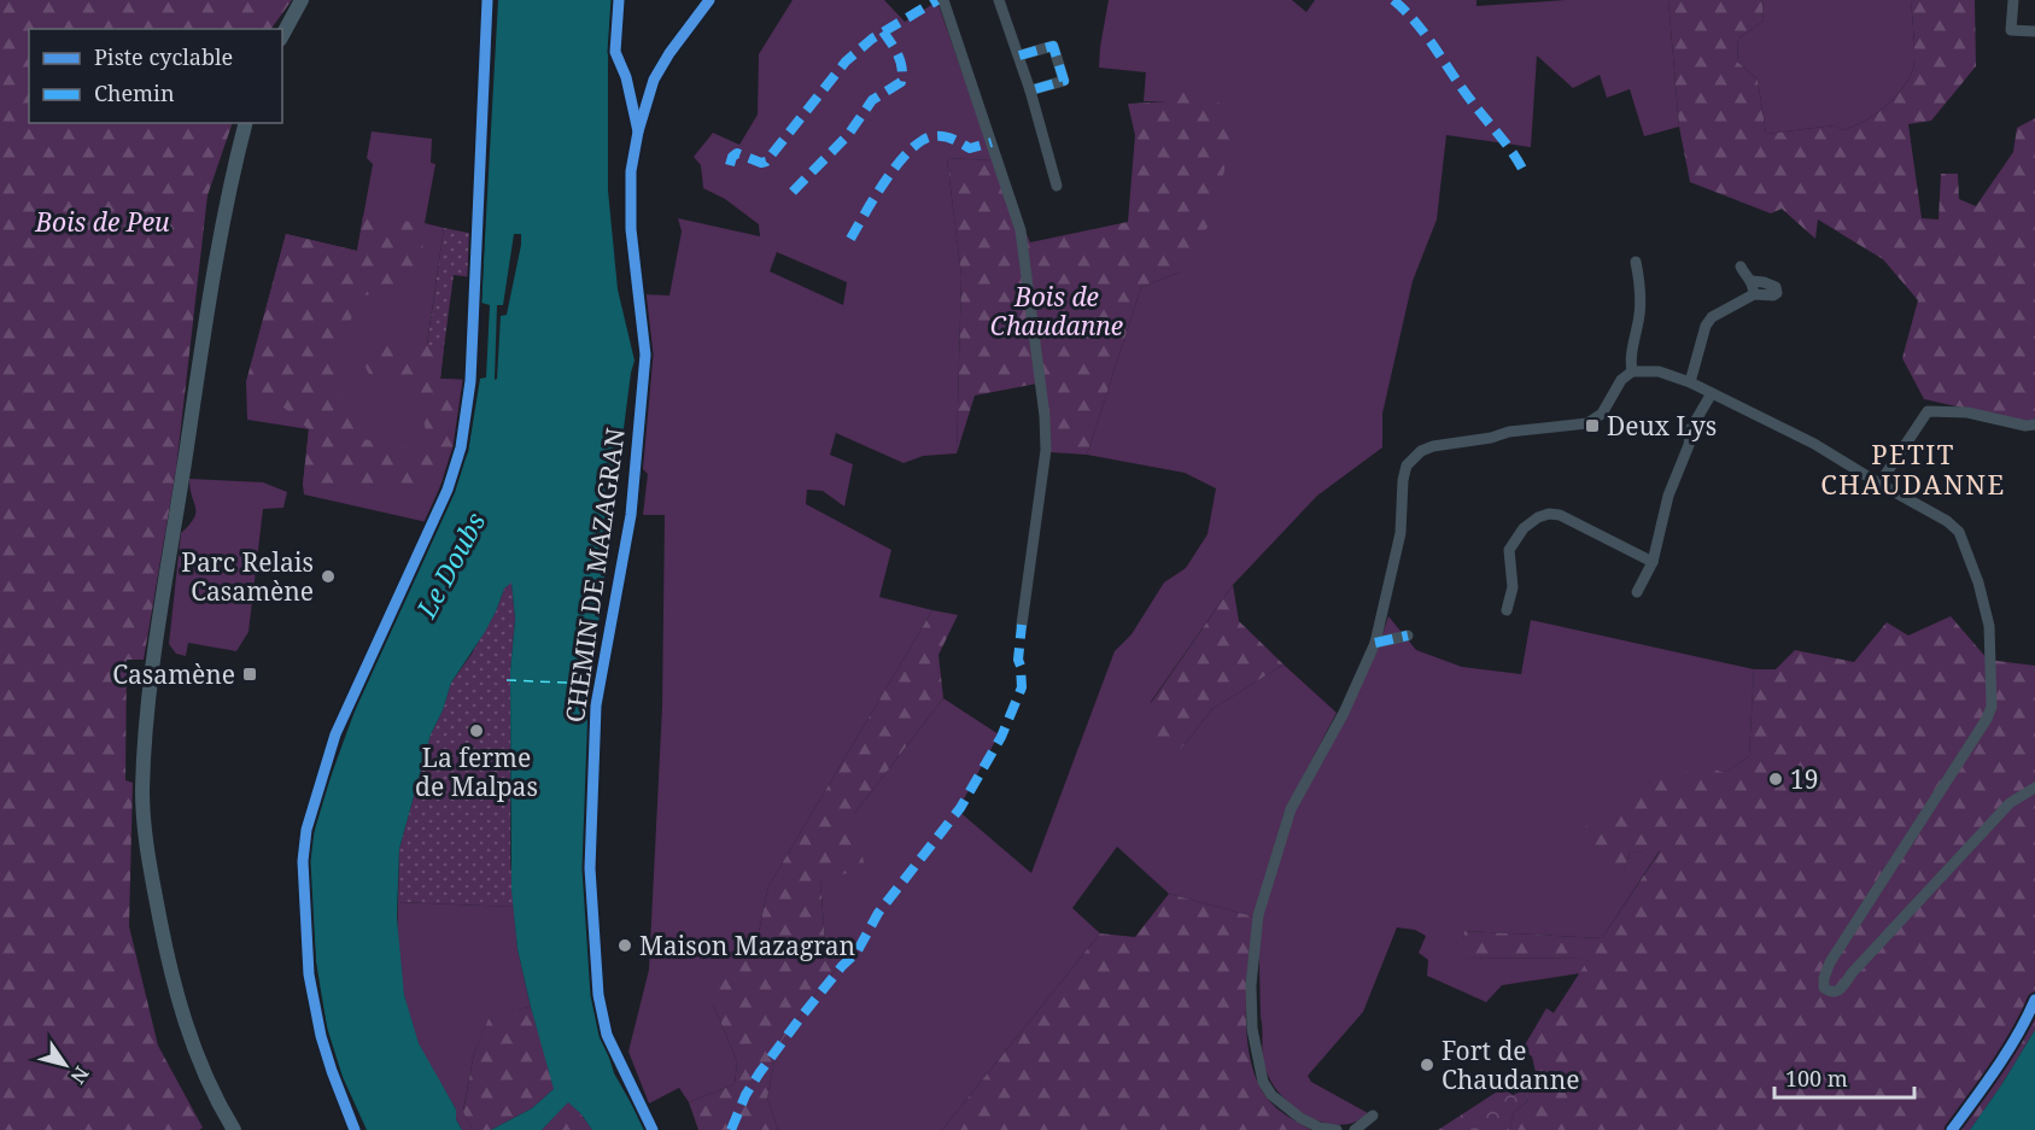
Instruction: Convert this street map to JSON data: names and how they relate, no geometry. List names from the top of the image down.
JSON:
{
  "streets": {
    "street": ["CHEMIN DE MAZAGRAN"]
  },
  "districts": ["PETIT CHAUDANNE"],
  "water": ["Le Doubs"],
  "parks": ["Bois de Peu", "Bois de Chaudanne"],
  "places": {
    "transit": ["Deux Lys", "Casamène"],
    "other": [
      "Parc Relais Casamène",
      "La ferme de Malpas",
      "19",
      "Maison Mazagran",
      "Fort de Chaudanne"
    ]
  },
  "legend": ["Piste cyclable", "Chemin"],
  "scale_bar": "100 m",
  "north": "bottom right"
}
